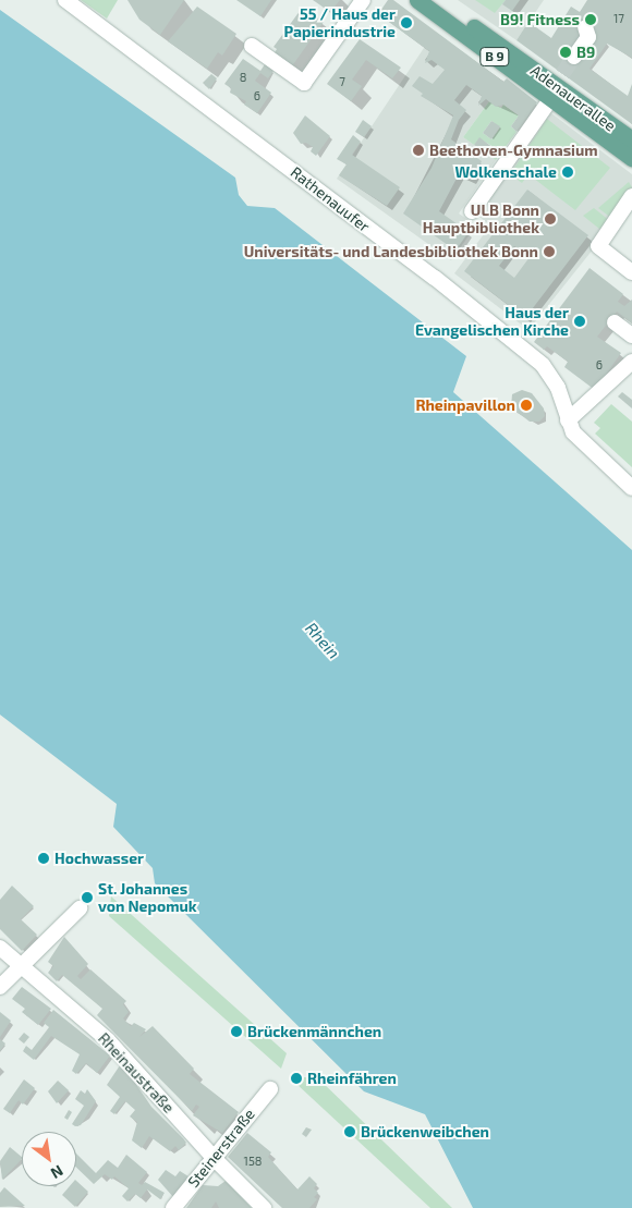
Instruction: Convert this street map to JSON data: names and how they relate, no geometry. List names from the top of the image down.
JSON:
{
  "streets": {
    "main road": ["B 9", "Adenauerallee"],
    "street": ["Rathenauufer", "Rheinaustraße", "Steinerstraße"]
  },
  "crossings": [
    ["Rheinaustraße", "Steinerstraße"]
  ],
  "water": ["Rhein"],
  "places": [
    "B9! Fitness",
    "55 / Haus der Papierindustrie",
    "B9",
    "Beethoven-Gymnasium",
    "Wolkenschale",
    "ULB Bonn Hauptbibliothek",
    "Universitäts- und Landesbibliothek Bonn",
    "Haus der Evangelischen Kirche",
    "Rheinpavillon",
    "Hochwasser",
    "St. Johannes von Nepomuk",
    "Brückenmännchen",
    "Rheinfähren",
    "Brückenweibchen"
  ],
  "house_numbers": [
    "17",
    "8",
    "7",
    "6",
    "6",
    "158"
  ],
  "north": "bottom right"
}
